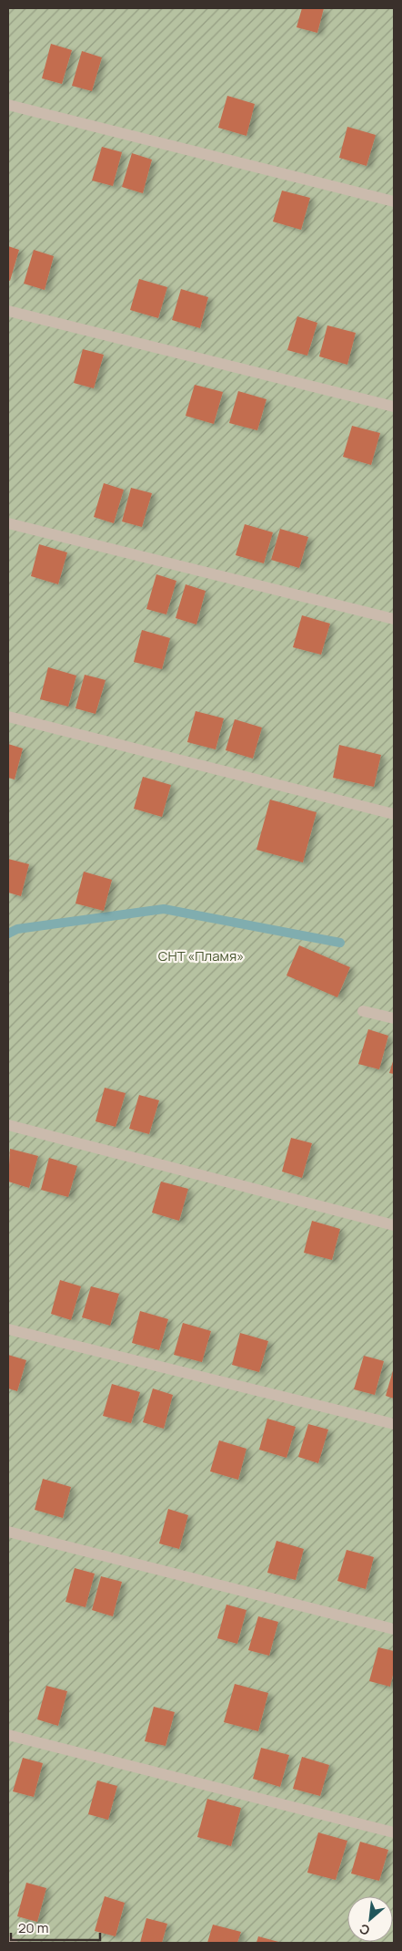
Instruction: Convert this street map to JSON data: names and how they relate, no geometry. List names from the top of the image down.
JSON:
{
  "parks": ["СНТ «Пламя»"],
  "scale_bar": "20 m",
  "north": "bottom left"
}
